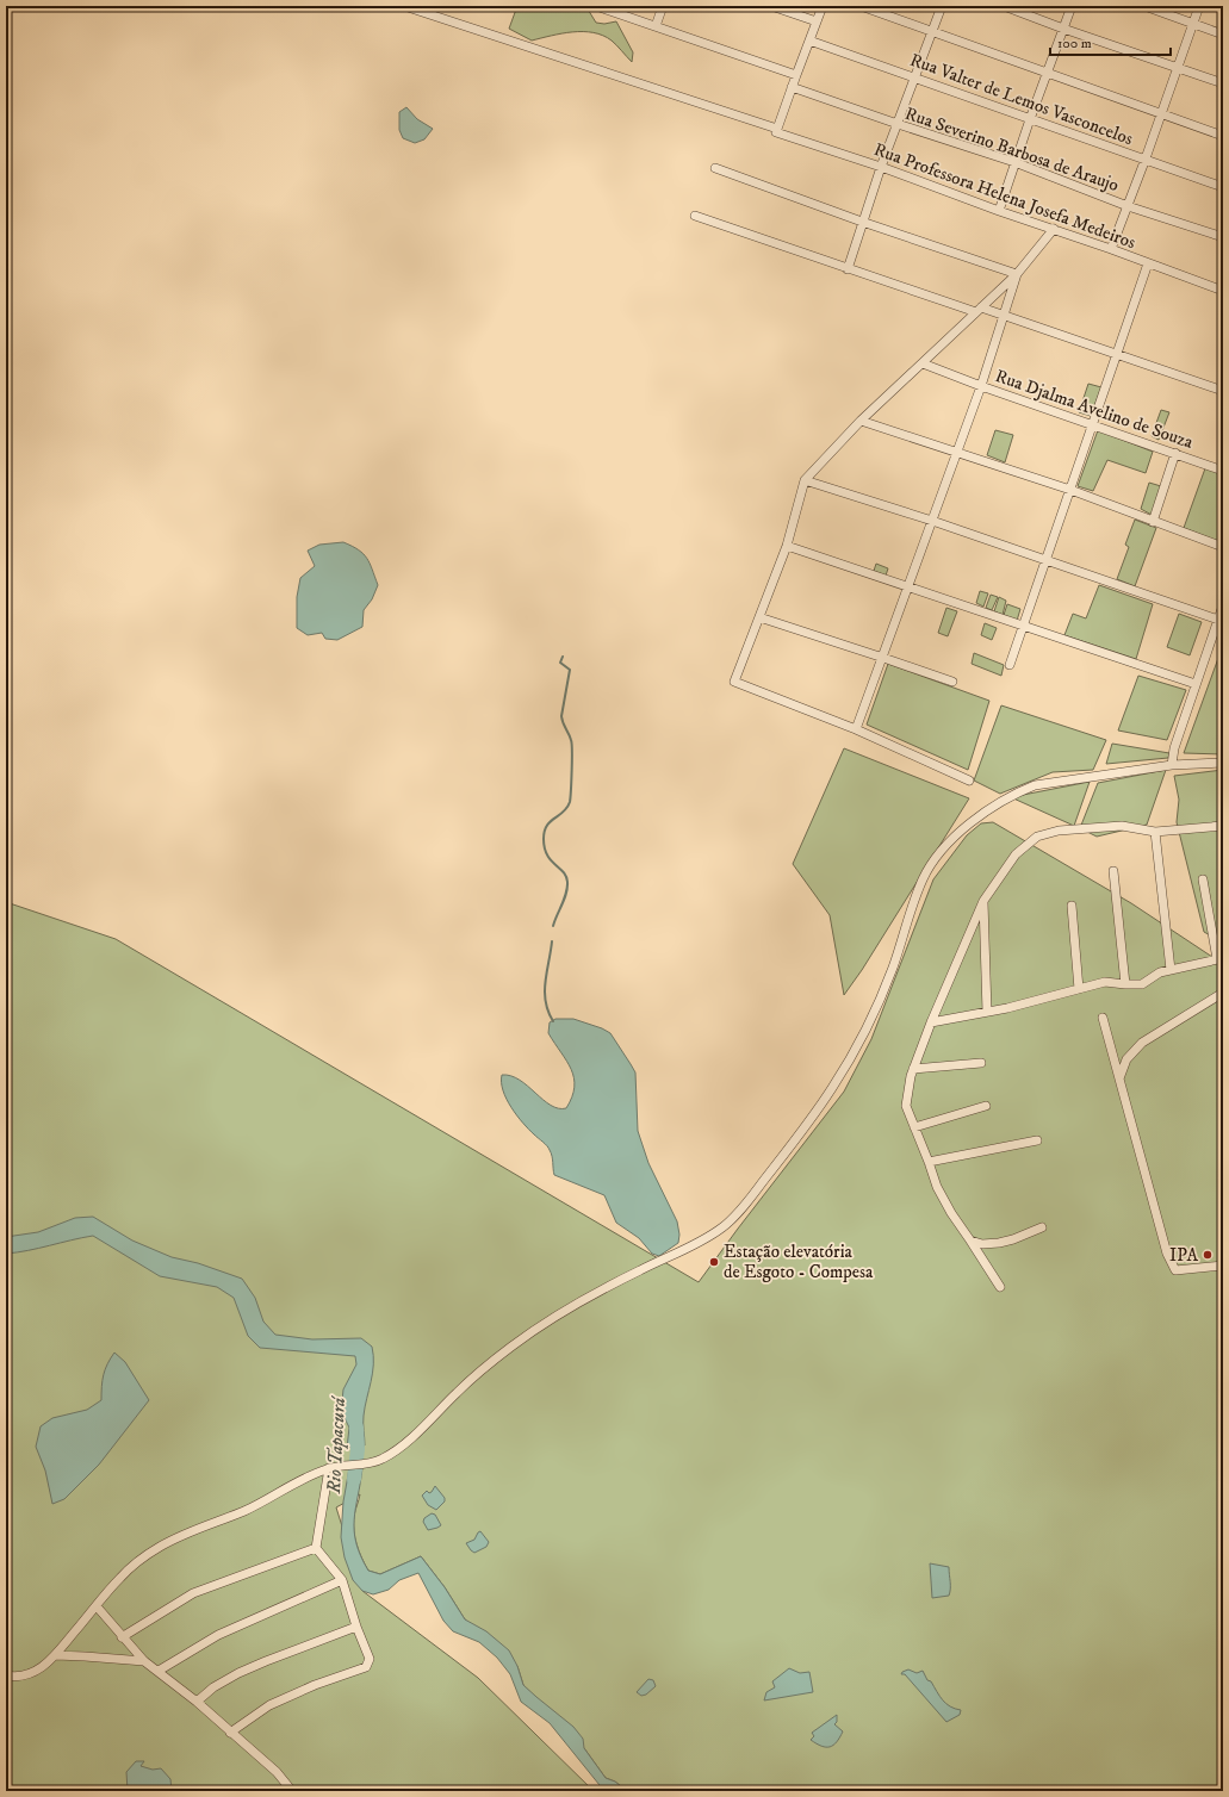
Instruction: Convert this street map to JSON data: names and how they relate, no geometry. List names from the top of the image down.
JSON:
{
  "streets": {
    "street": [
      "Rua Valter de Lemos Vasconcelos",
      "Rua Severino Barbosa de Araujo",
      "Rua Professora Helena Josefa Medeiros",
      "Rua Djalma Avelino de Souza"
    ]
  },
  "water": ["Rio Tapacurá"],
  "places": ["IPA", "Estação elevatória de Esgoto - Compesa"],
  "scale_bar": "100 m"
}
